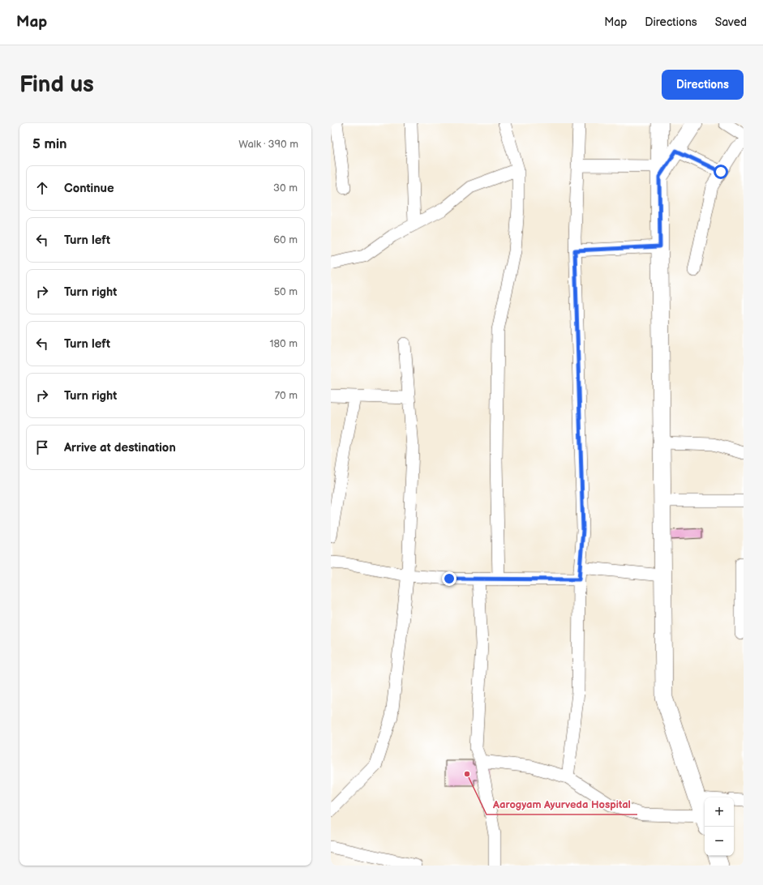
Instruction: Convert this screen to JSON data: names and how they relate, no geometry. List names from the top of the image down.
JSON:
{
  "places": ["Aarogyam Ayurveda Hospital"],
  "page": {
    "header": "Map",
    "nav": ["Map", "Directions", "Saved"],
    "buttons": "Directions",
    "title": "Find us",
    "heading": ["5 min", "Walk · 390 m"],
    "list": [
      ["Continue", "30 m"],
      ["Turn left", "60 m"],
      ["Turn right", "50 m"],
      ["Turn left", "180 m"],
      ["Turn right", "70 m"],
      "Arrive at destination"
    ],
    "map_buttons": ["+", "−"]
  }
}
